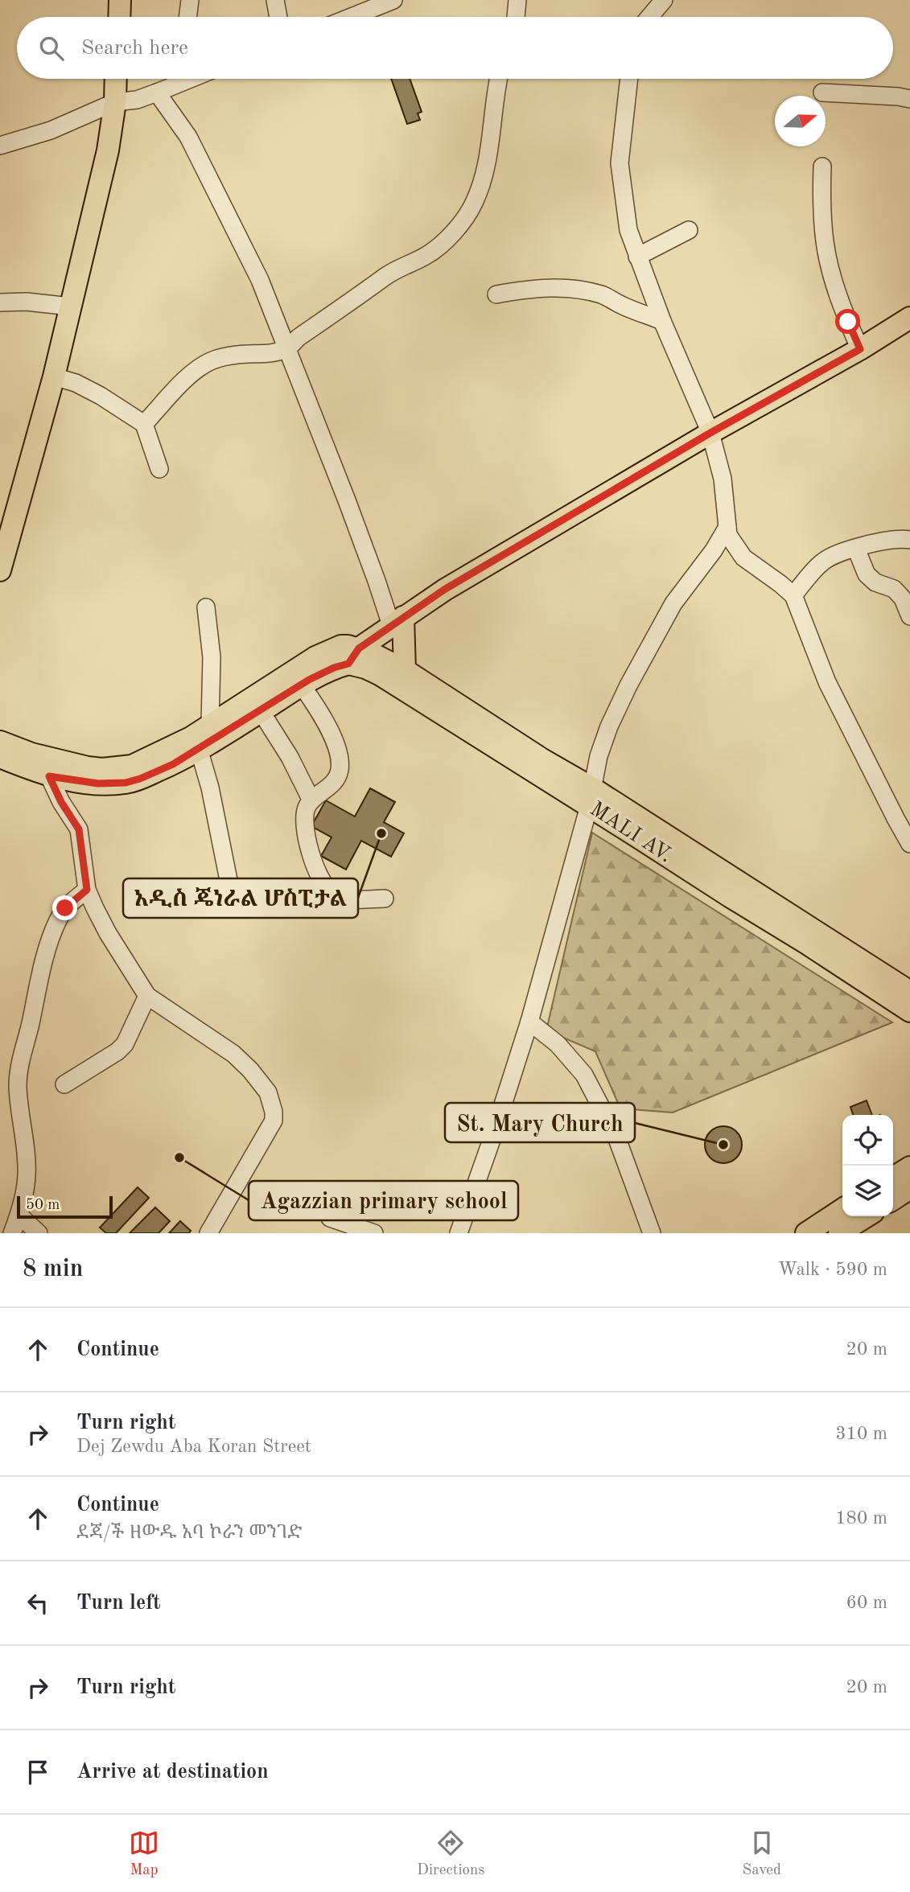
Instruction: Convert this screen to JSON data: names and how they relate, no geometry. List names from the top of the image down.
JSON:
{
  "streets": {
    "main road": ["MALI AV."]
  },
  "places": ["አዲስ ጄነራል ሆስፒታል", "St. Mary Church", "Agazzian primary school"],
  "scale_bar": "50 m",
  "north": "right",
  "page": {
    "search": "Search here",
    "scale": "50 m",
    "heading": ["8 min", "Walk · 590 m"],
    "list": [
      ["Continue", "20 m"],
      ["Turn right", "Dej Zewdu Aba Koran Street", "310 m"],
      ["Continue", "ደጃ/ች ዘውዱ አባ ኮራን መንገድ", "180 m"],
      ["Turn left", "60 m"],
      ["Turn right", "20 m"],
      "Arrive at destination"
    ],
    "nav": ["Map", "Directions", "Saved"]
  }
}
